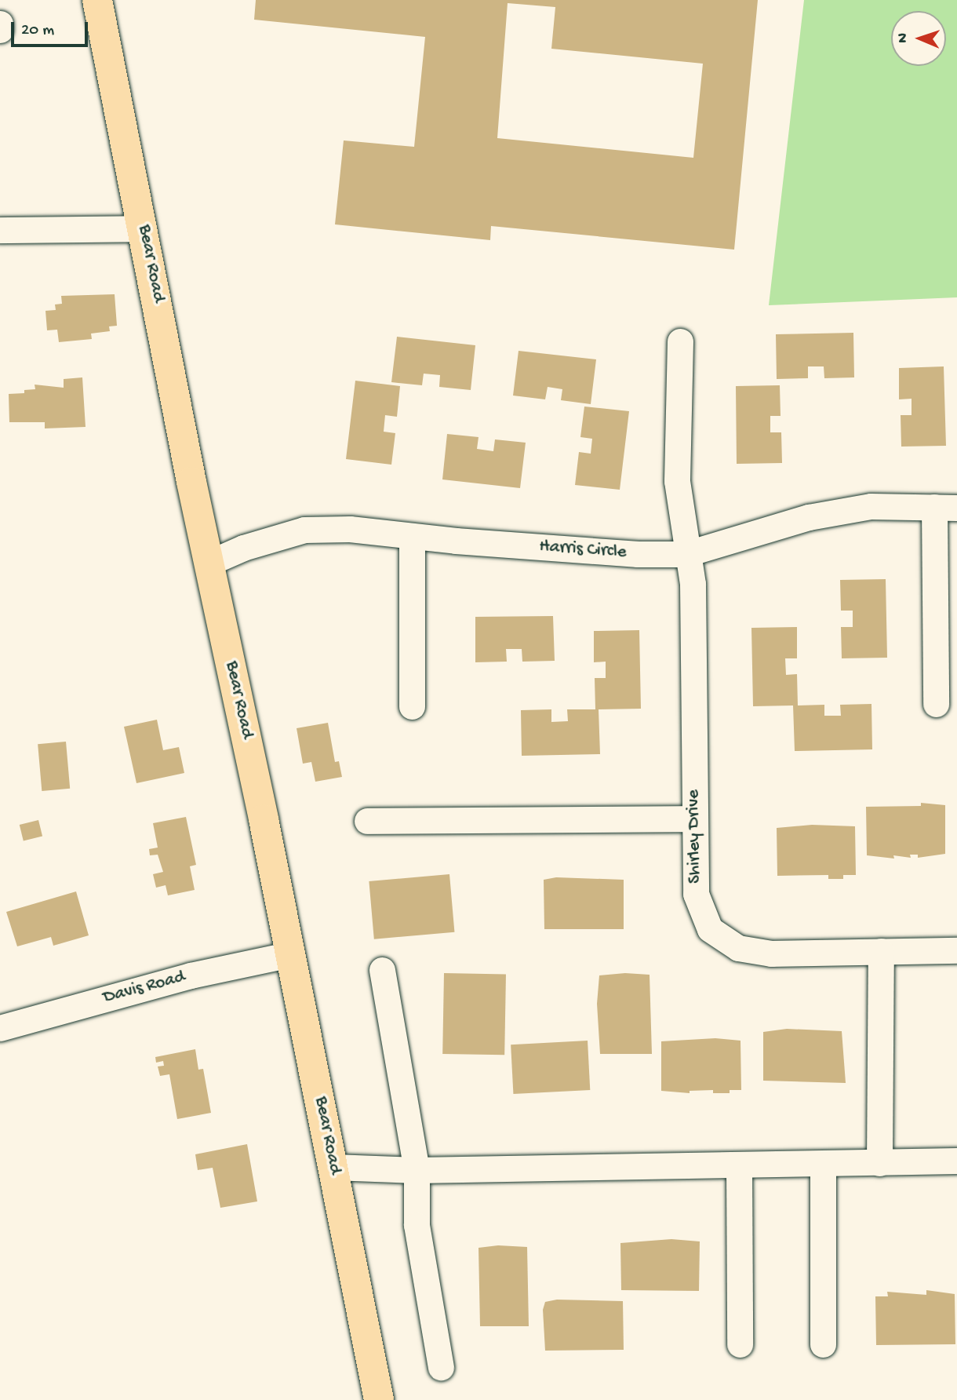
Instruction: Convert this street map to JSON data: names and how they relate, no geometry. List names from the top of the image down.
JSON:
{
  "streets": {
    "main road": ["Bear Road"],
    "street": ["Harris Circle", "Shirley Drive", "Davis Road"]
  },
  "crossings": [
    ["Bear Road", "Harris Circle"],
    ["Bear Road", "Davis Road"],
    ["Harris Circle", "Shirley Drive"]
  ],
  "scale_bar": "20 m",
  "north": "left"
}
